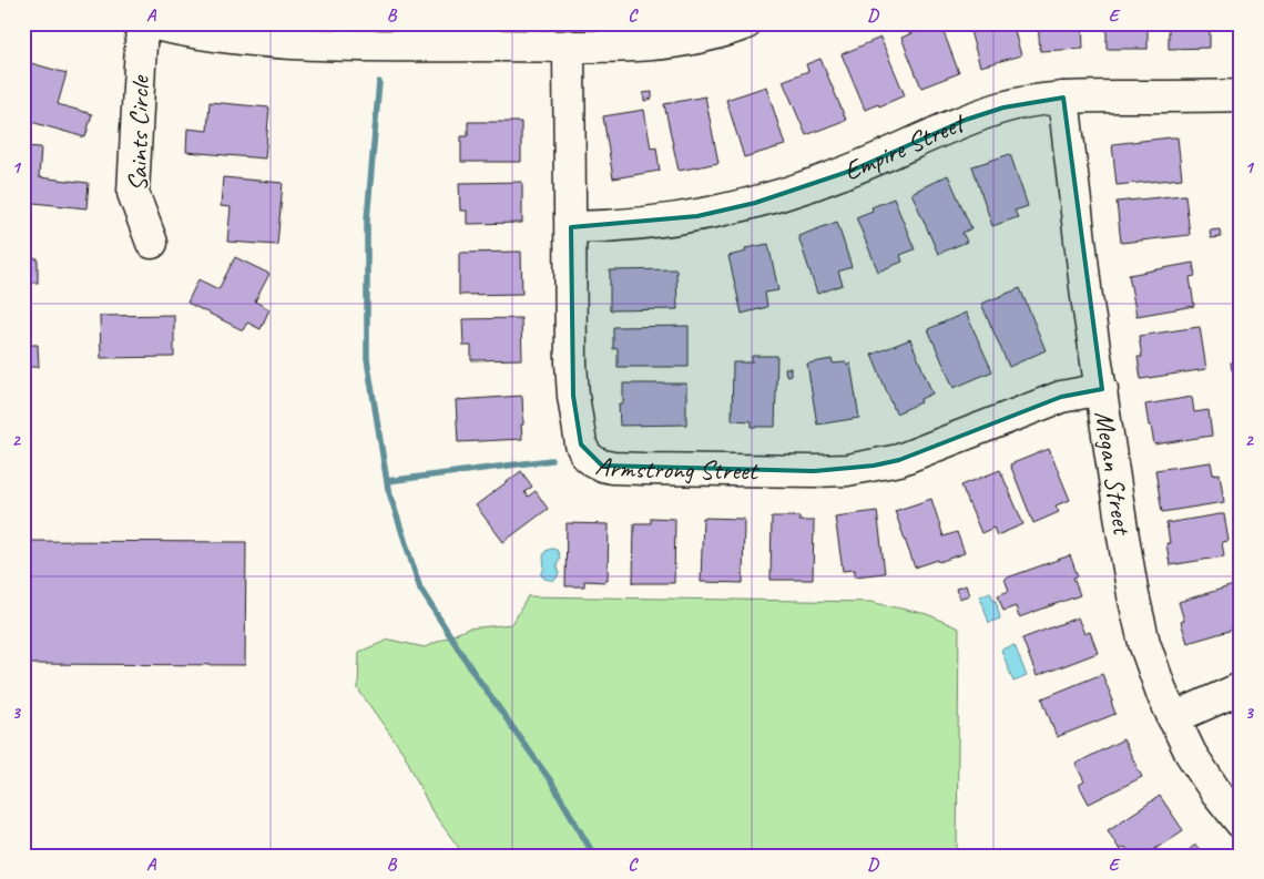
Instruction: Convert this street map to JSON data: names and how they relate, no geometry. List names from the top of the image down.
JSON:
{
  "streets": {
    "street": [
      "Saints Circle",
      "Empire Street",
      "Armstrong Street",
      "Megan Street"
    ]
  },
  "crossings": [
    ["Empire Street", "Armstrong Street"],
    ["Empire Street", "Megan Street"],
    ["Armstrong Street", "Megan Street"]
  ],
  "grid": {
    "columns": [
      "A",
      "B",
      "C",
      "D",
      "E"
    ],
    "rows": ["1", "2", "3"]
  }
}
